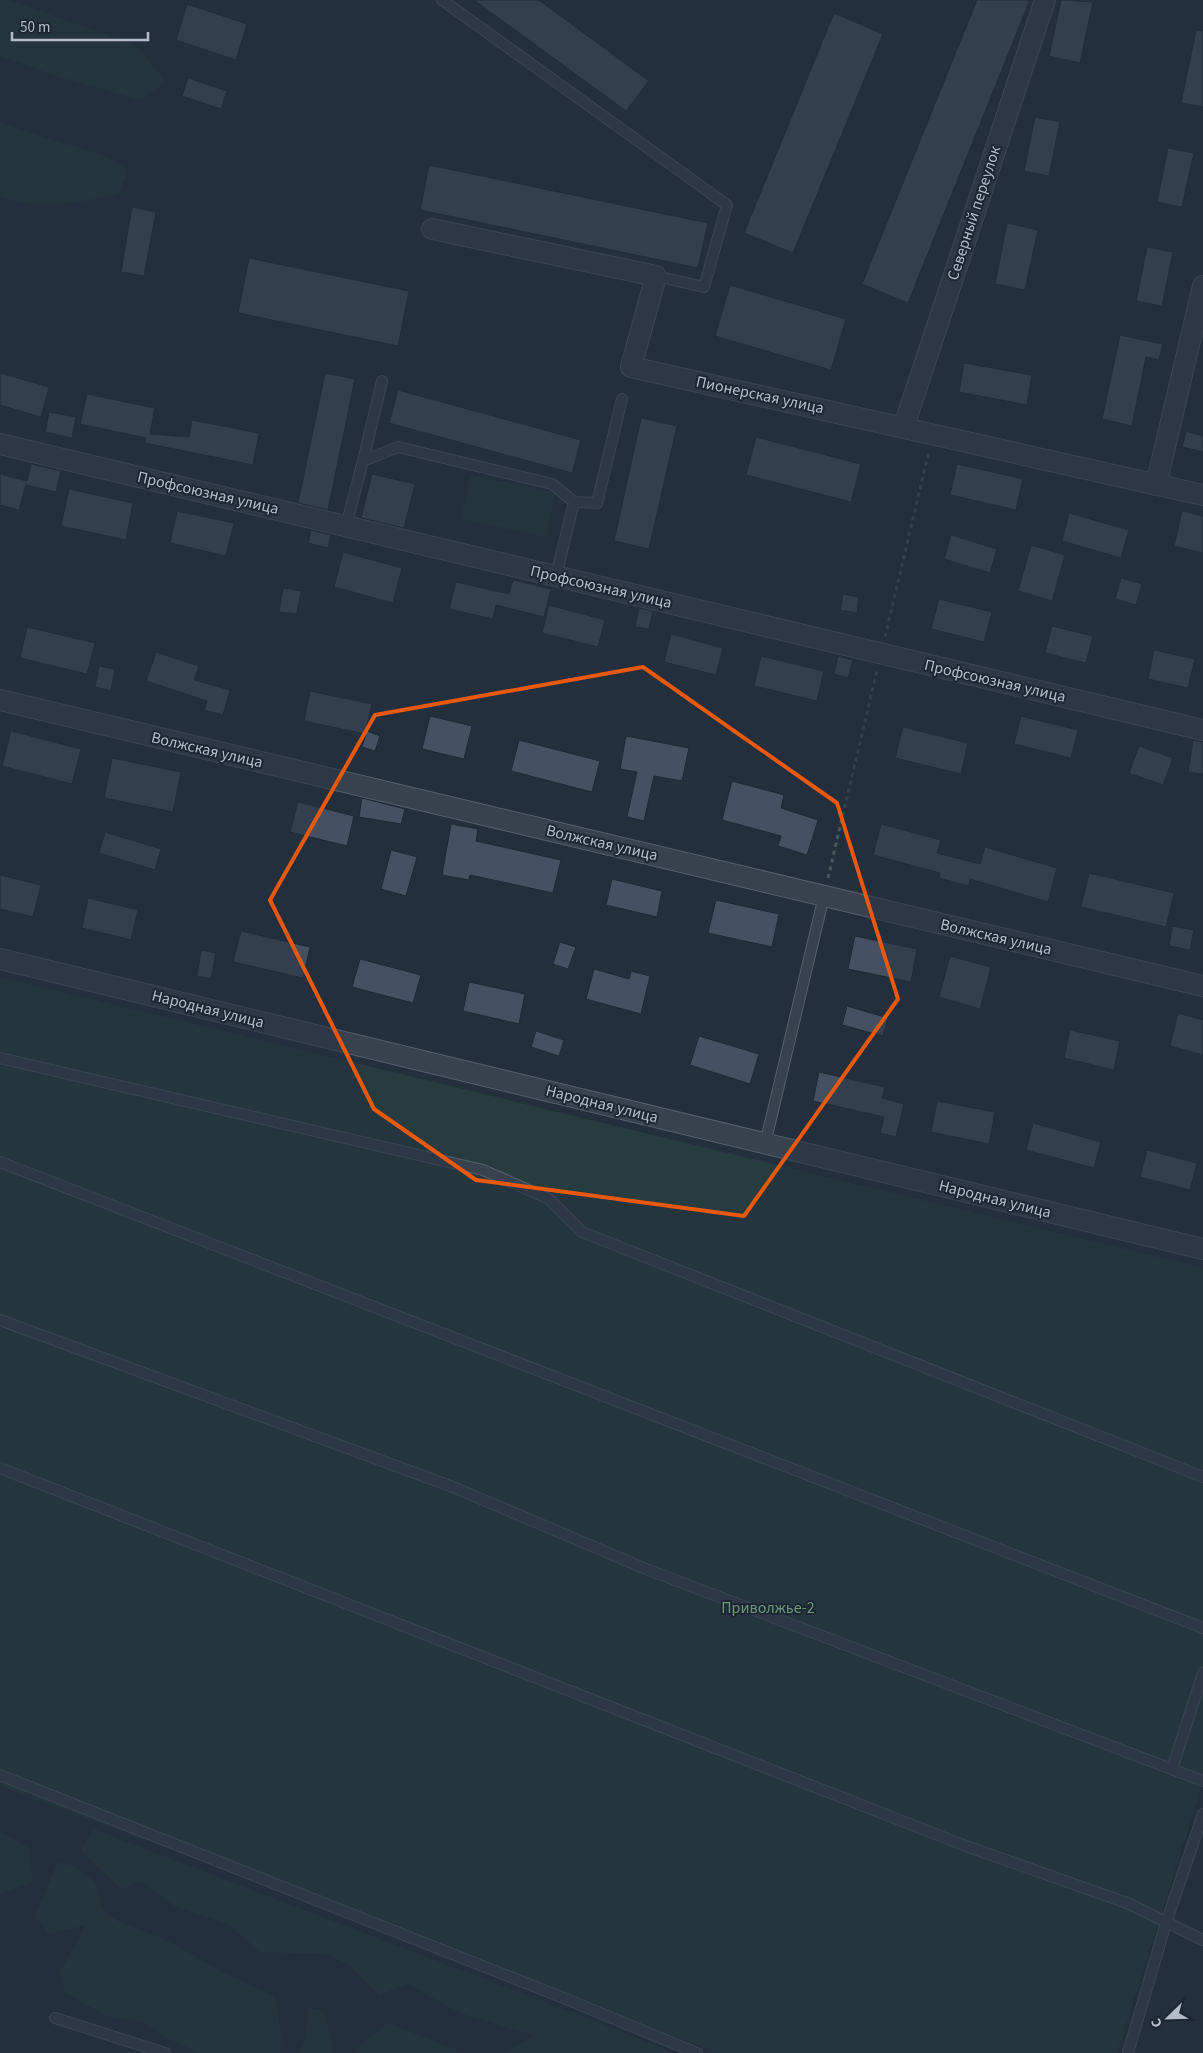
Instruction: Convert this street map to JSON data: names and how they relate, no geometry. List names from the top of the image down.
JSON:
{
  "streets": {
    "street": [
      "Северный переулок",
      "Пионерская улица",
      "Профсоюзная улица",
      "Волжская улица",
      "Народная улица"
    ]
  },
  "crossings": [
    ["Северный переулок", "Пионерская улица"]
  ],
  "parks": ["Приволжье-2"],
  "scale_bar": "50 m",
  "north": "bottom left"
}
